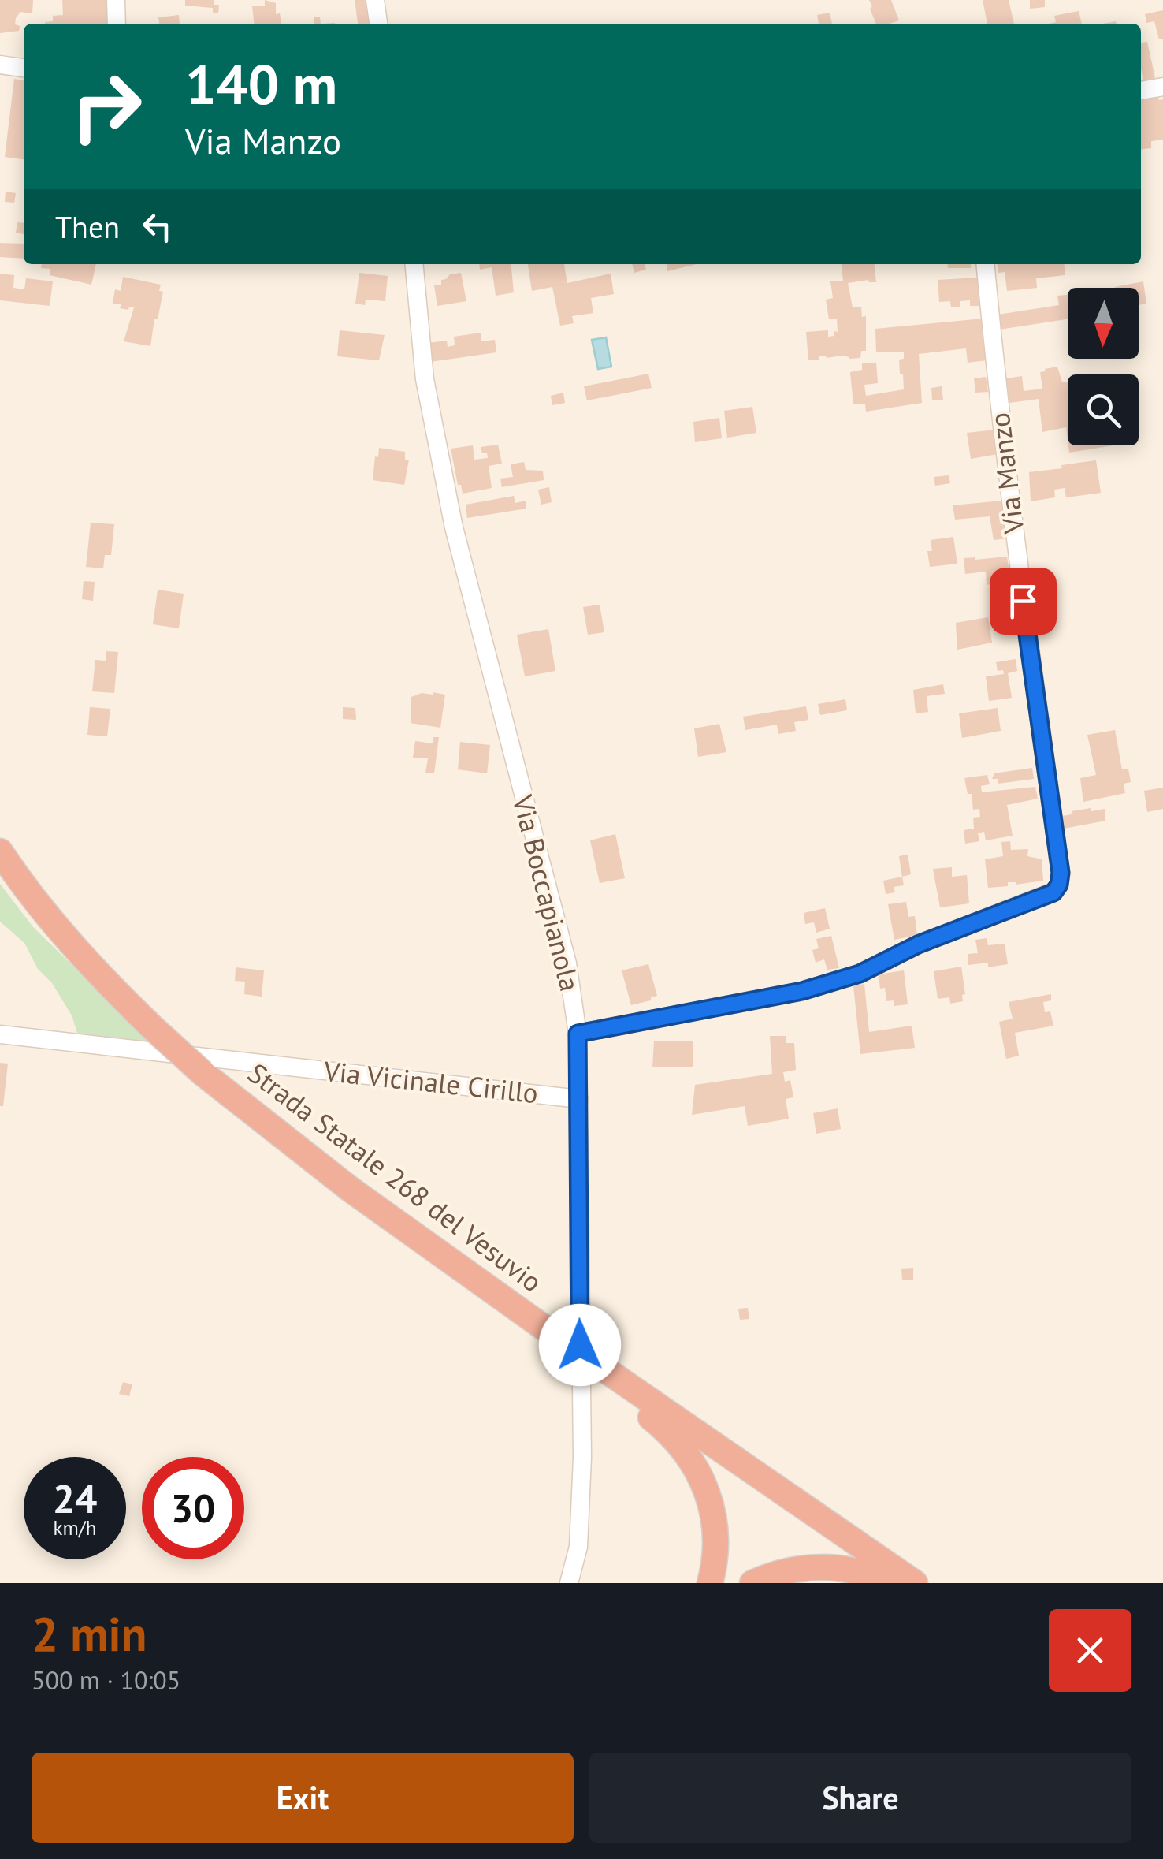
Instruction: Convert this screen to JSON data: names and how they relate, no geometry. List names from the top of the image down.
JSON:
{
  "streets": {
    "highway": ["Strada Statale 268 del Vesuvio"],
    "street": ["Via Manzo", "Via Boccapianola", "Via Vicinale Cirillo"]
  },
  "crossings": [
    ["Via Manzo", "Via Boccapianola"],
    ["Via Boccapianola", "Via Vicinale Cirillo"]
  ],
  "north": "bottom",
  "page": {
    "turn": ["140 m", "Via Manzo"],
    "then": "Then",
    "speed": "24 km/h",
    "limit": "30",
    "heading": ["2 min", "500 m · 10:05"],
    "buttons": ["Exit", "Share"]
  }
}
